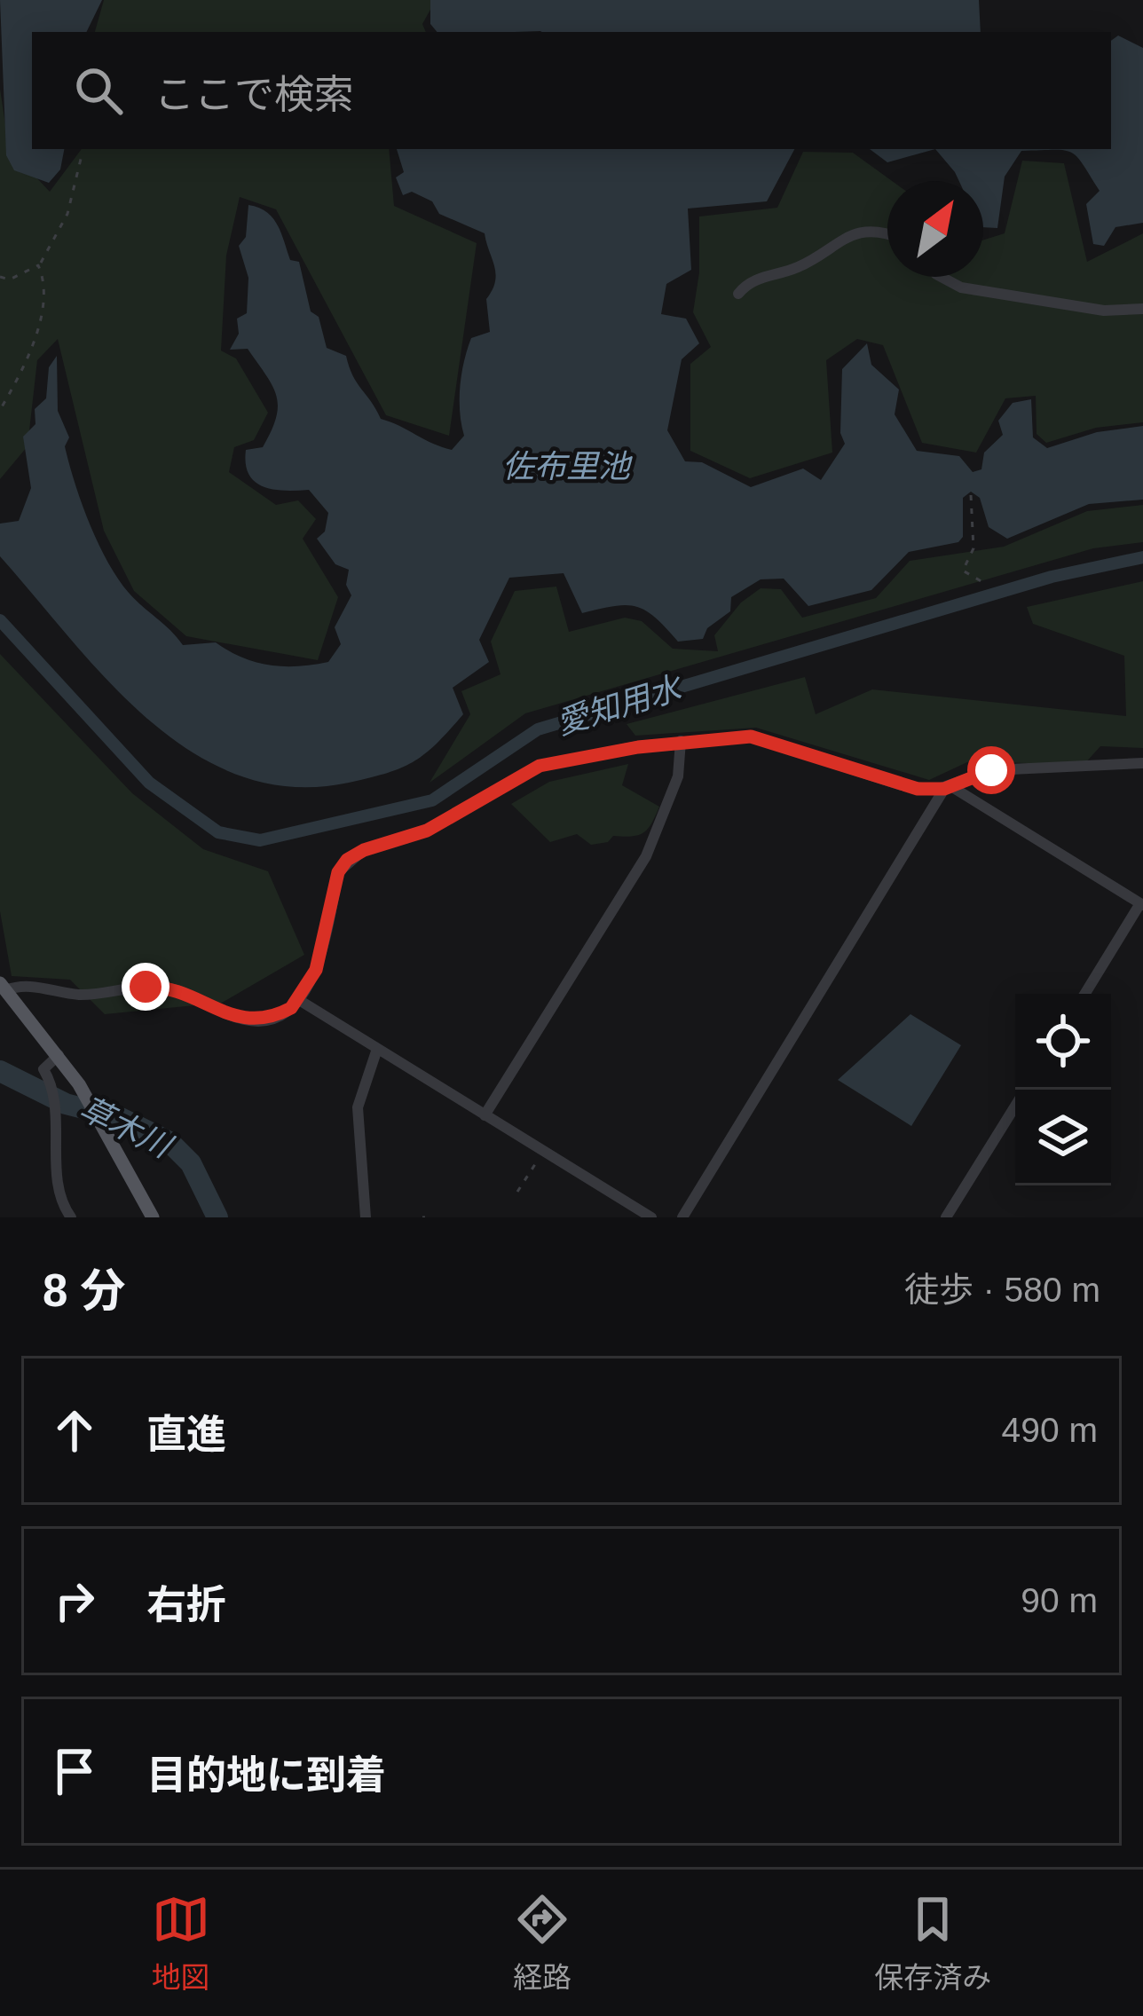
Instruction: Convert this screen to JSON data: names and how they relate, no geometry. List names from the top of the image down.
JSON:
{
  "water": ["佐布里池", "愛知用水", "草木川"],
  "north": "top right",
  "page": {
    "search": "ここで検索",
    "heading": ["8 分", "徒歩 · 580 m"],
    "list": [
      ["直進", "490 m"],
      ["右折", "90 m"],
      "目的地に到着"
    ],
    "nav": ["地図", "経路", "保存済み"]
  }
}
